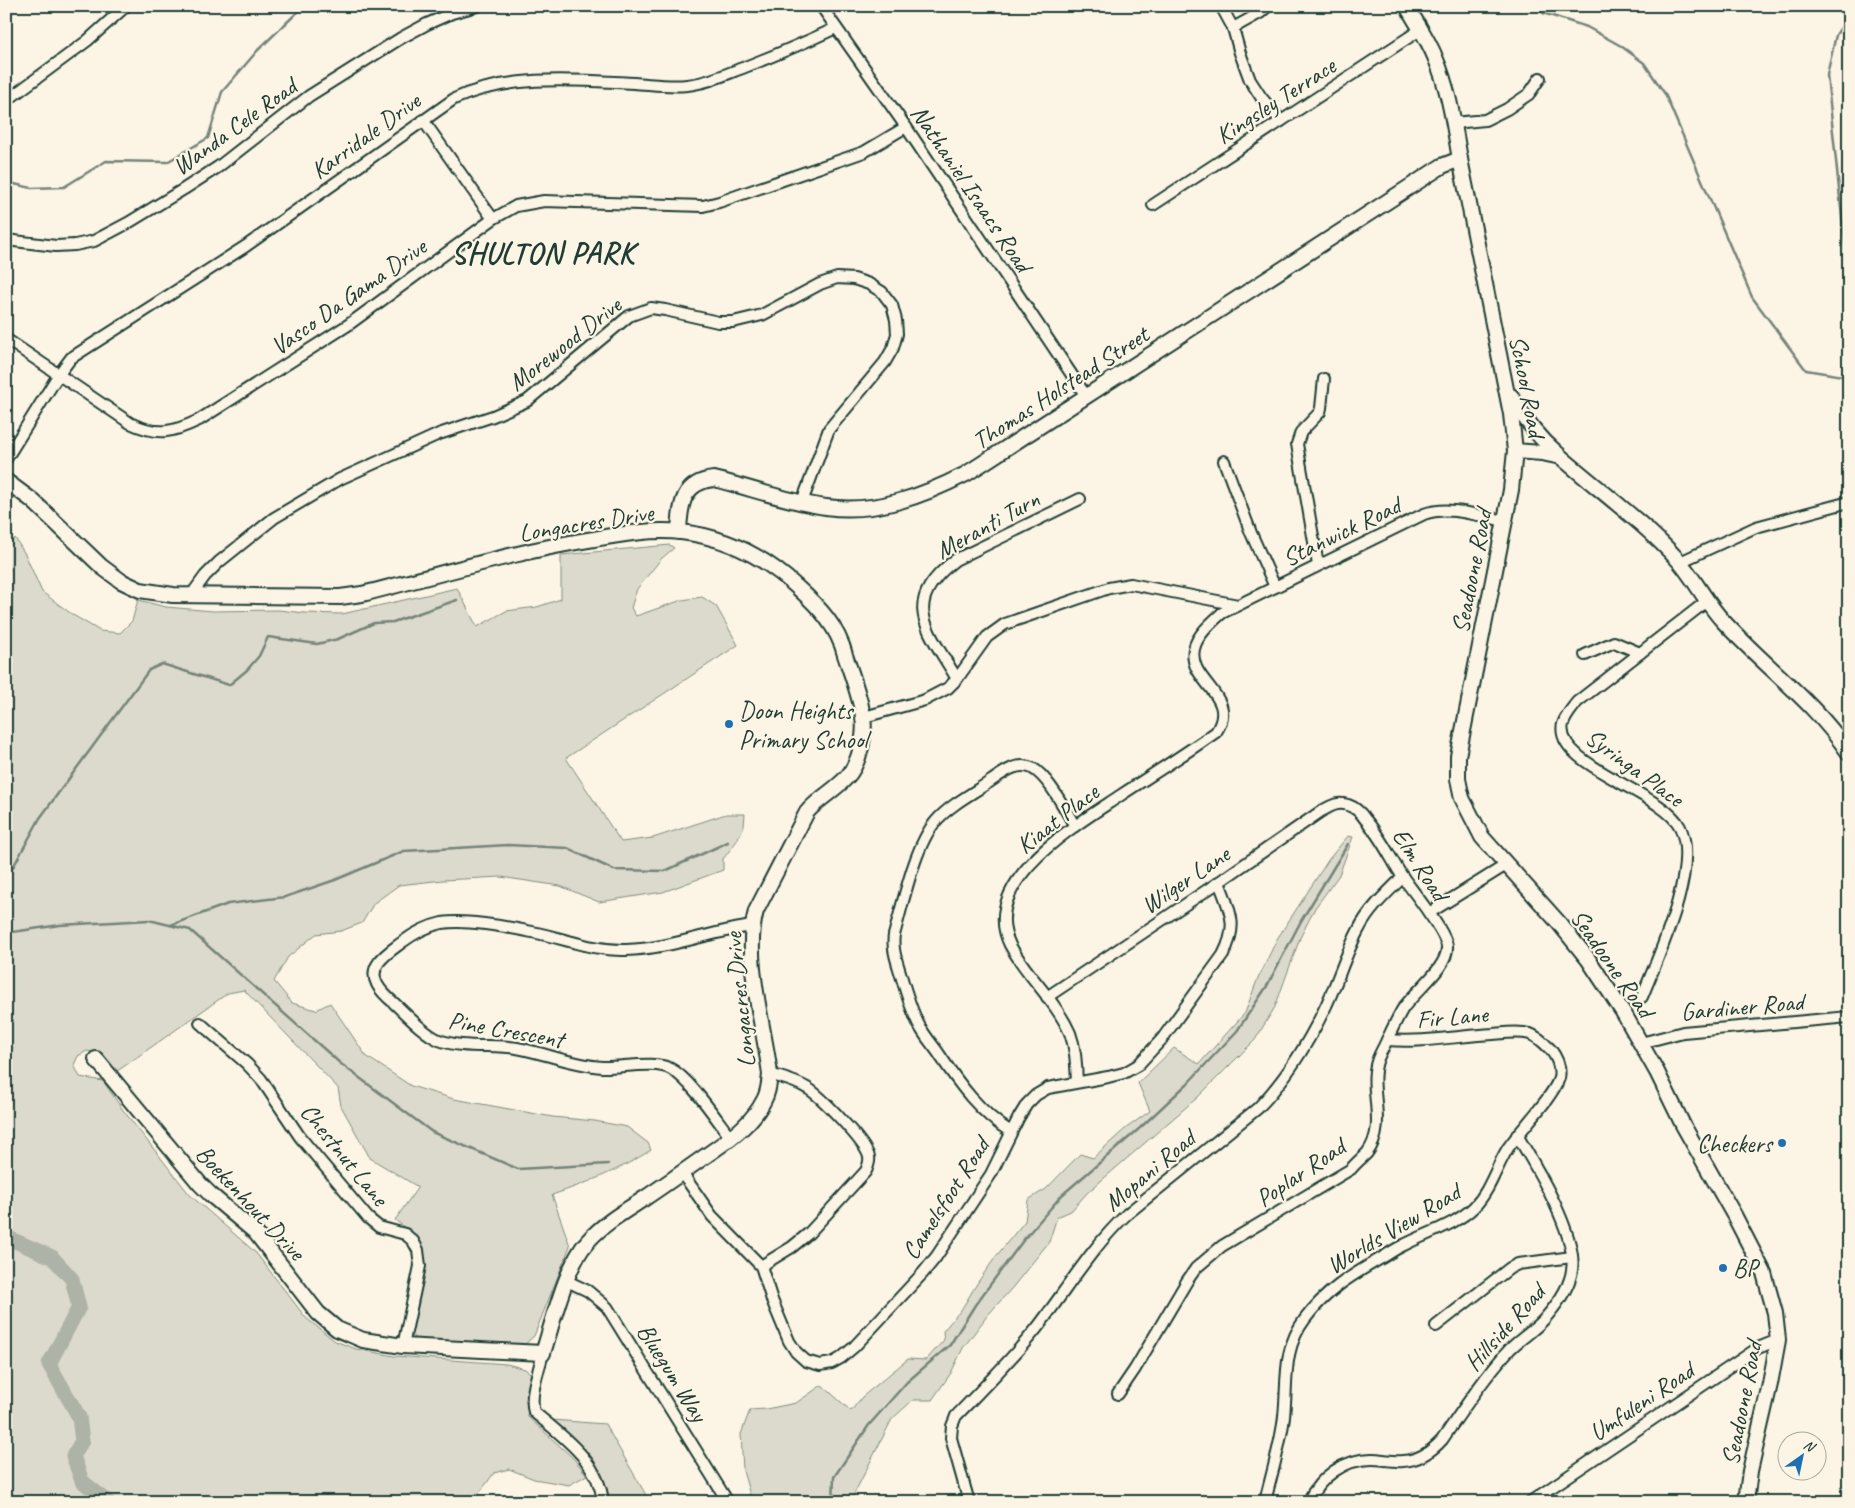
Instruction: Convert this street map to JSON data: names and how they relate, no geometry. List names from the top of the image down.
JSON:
{
  "streets": {
    "street": [
      "Kingsley Terrace",
      "Wanda Cele Road",
      "Karridale Drive",
      "Nathaniel Isaacs Road",
      "Vasco Da Gama Drive",
      "Morewood Drive",
      "School Road",
      "Thomas Holstead Street",
      "Longacres Drive",
      "Meranti Turn",
      "Stanwick Road",
      "Seadoone Road",
      "Syringa Place",
      "Kiaat Place",
      "Elm Road",
      "Wilger Lane",
      "Gardiner Road",
      "Fir Lane",
      "Pine Crescent",
      "Chestnut Lane",
      "Mopani Road",
      "Poplar Road",
      "Camelsfoot Road",
      "Boekenhout Drive",
      "Worlds View Road",
      "Hillside Road",
      "Bluegum Way",
      "Umfuleni Road"
    ]
  },
  "crossings": [
    ["Kingsley Terrace", "School Road"],
    ["Karridale Drive", "Nathaniel Isaacs Road"],
    ["Karridale Drive", "Vasco Da Gama Drive"],
    ["Nathaniel Isaacs Road", "Vasco Da Gama Drive"],
    ["Nathaniel Isaacs Road", "Thomas Holstead Street"],
    ["Morewood Drive", "Thomas Holstead Street"],
    ["Morewood Drive", "Longacres Drive"],
    ["School Road", "Thomas Holstead Street"],
    ["School Road", "Seadoone Road"],
    ["School Road", "Syringa Place"],
    ["Thomas Holstead Street", "Longacres Drive"],
    ["Longacres Drive", "Pine Crescent"],
    ["Longacres Drive", "Camelsfoot Road"],
    ["Longacres Drive", "Boekenhout Drive"],
    ["Longacres Drive", "Bluegum Way"],
    ["Stanwick Road", "Seadoone Road"],
    ["Stanwick Road", "Kiaat Place"],
    ["Seadoone Road", "Gardiner Road"],
    ["Seadoone Road", "Umfuleni Road"],
    ["Kiaat Place", "Wilger Lane"],
    ["Kiaat Place", "Camelsfoot Road"],
    ["Elm Road", "Wilger Lane"],
    ["Elm Road", "Mopani Road"],
    ["Elm Road", "Poplar Road"],
    ["Wilger Lane", "Camelsfoot Road"],
    ["Fir Lane", "Poplar Road"],
    ["Fir Lane", "Worlds View Road"],
    ["Fir Lane", "Hillside Road"],
    ["Chestnut Lane", "Boekenhout Drive"],
    ["Worlds View Road", "Hillside Road"]
  ],
  "districts": ["SHULTON PARK"],
  "places": ["Doon Heights Primary School", "Checkers", "BP"],
  "north": "top right"
}
